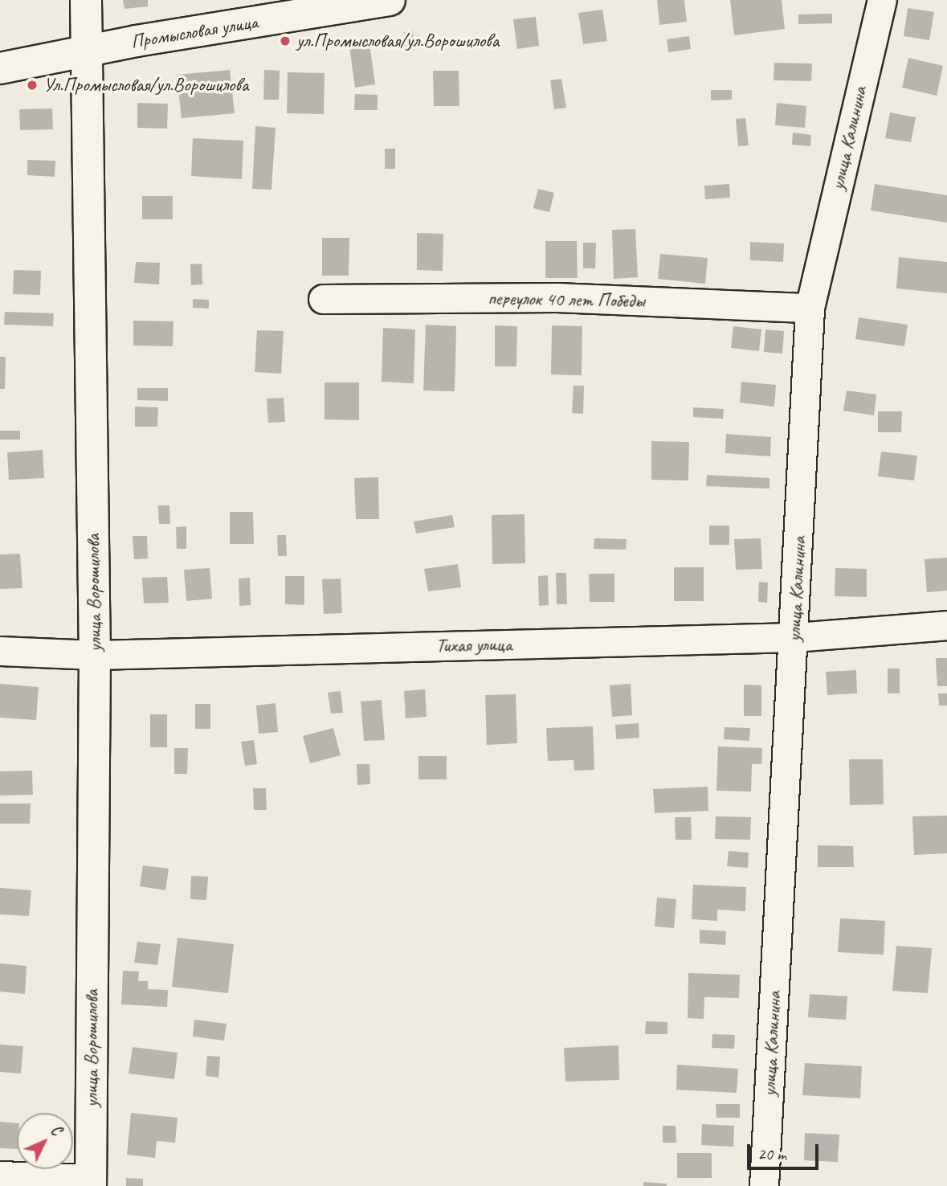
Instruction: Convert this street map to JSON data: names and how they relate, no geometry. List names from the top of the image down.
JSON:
{
  "streets": {
    "main road": ["Промысловая улица", "улица Ворошилова"],
    "street": ["улица Калинина", "переулок 40 лет Победы", "Тихая улица"]
  },
  "crossings": [
    ["Промысловая улица", "улица Ворошилова"],
    ["улица Калинина", "переулок 40 лет Победы"],
    ["улица Калинина", "Тихая улица"],
    ["улица Ворошилова", "Тихая улица"]
  ],
  "places": ["ул.Промысловая/ул.Ворошилова", "Ул.Промысловая/ул.Ворошилова"],
  "scale_bar": "20 m",
  "north": "top right"
}
